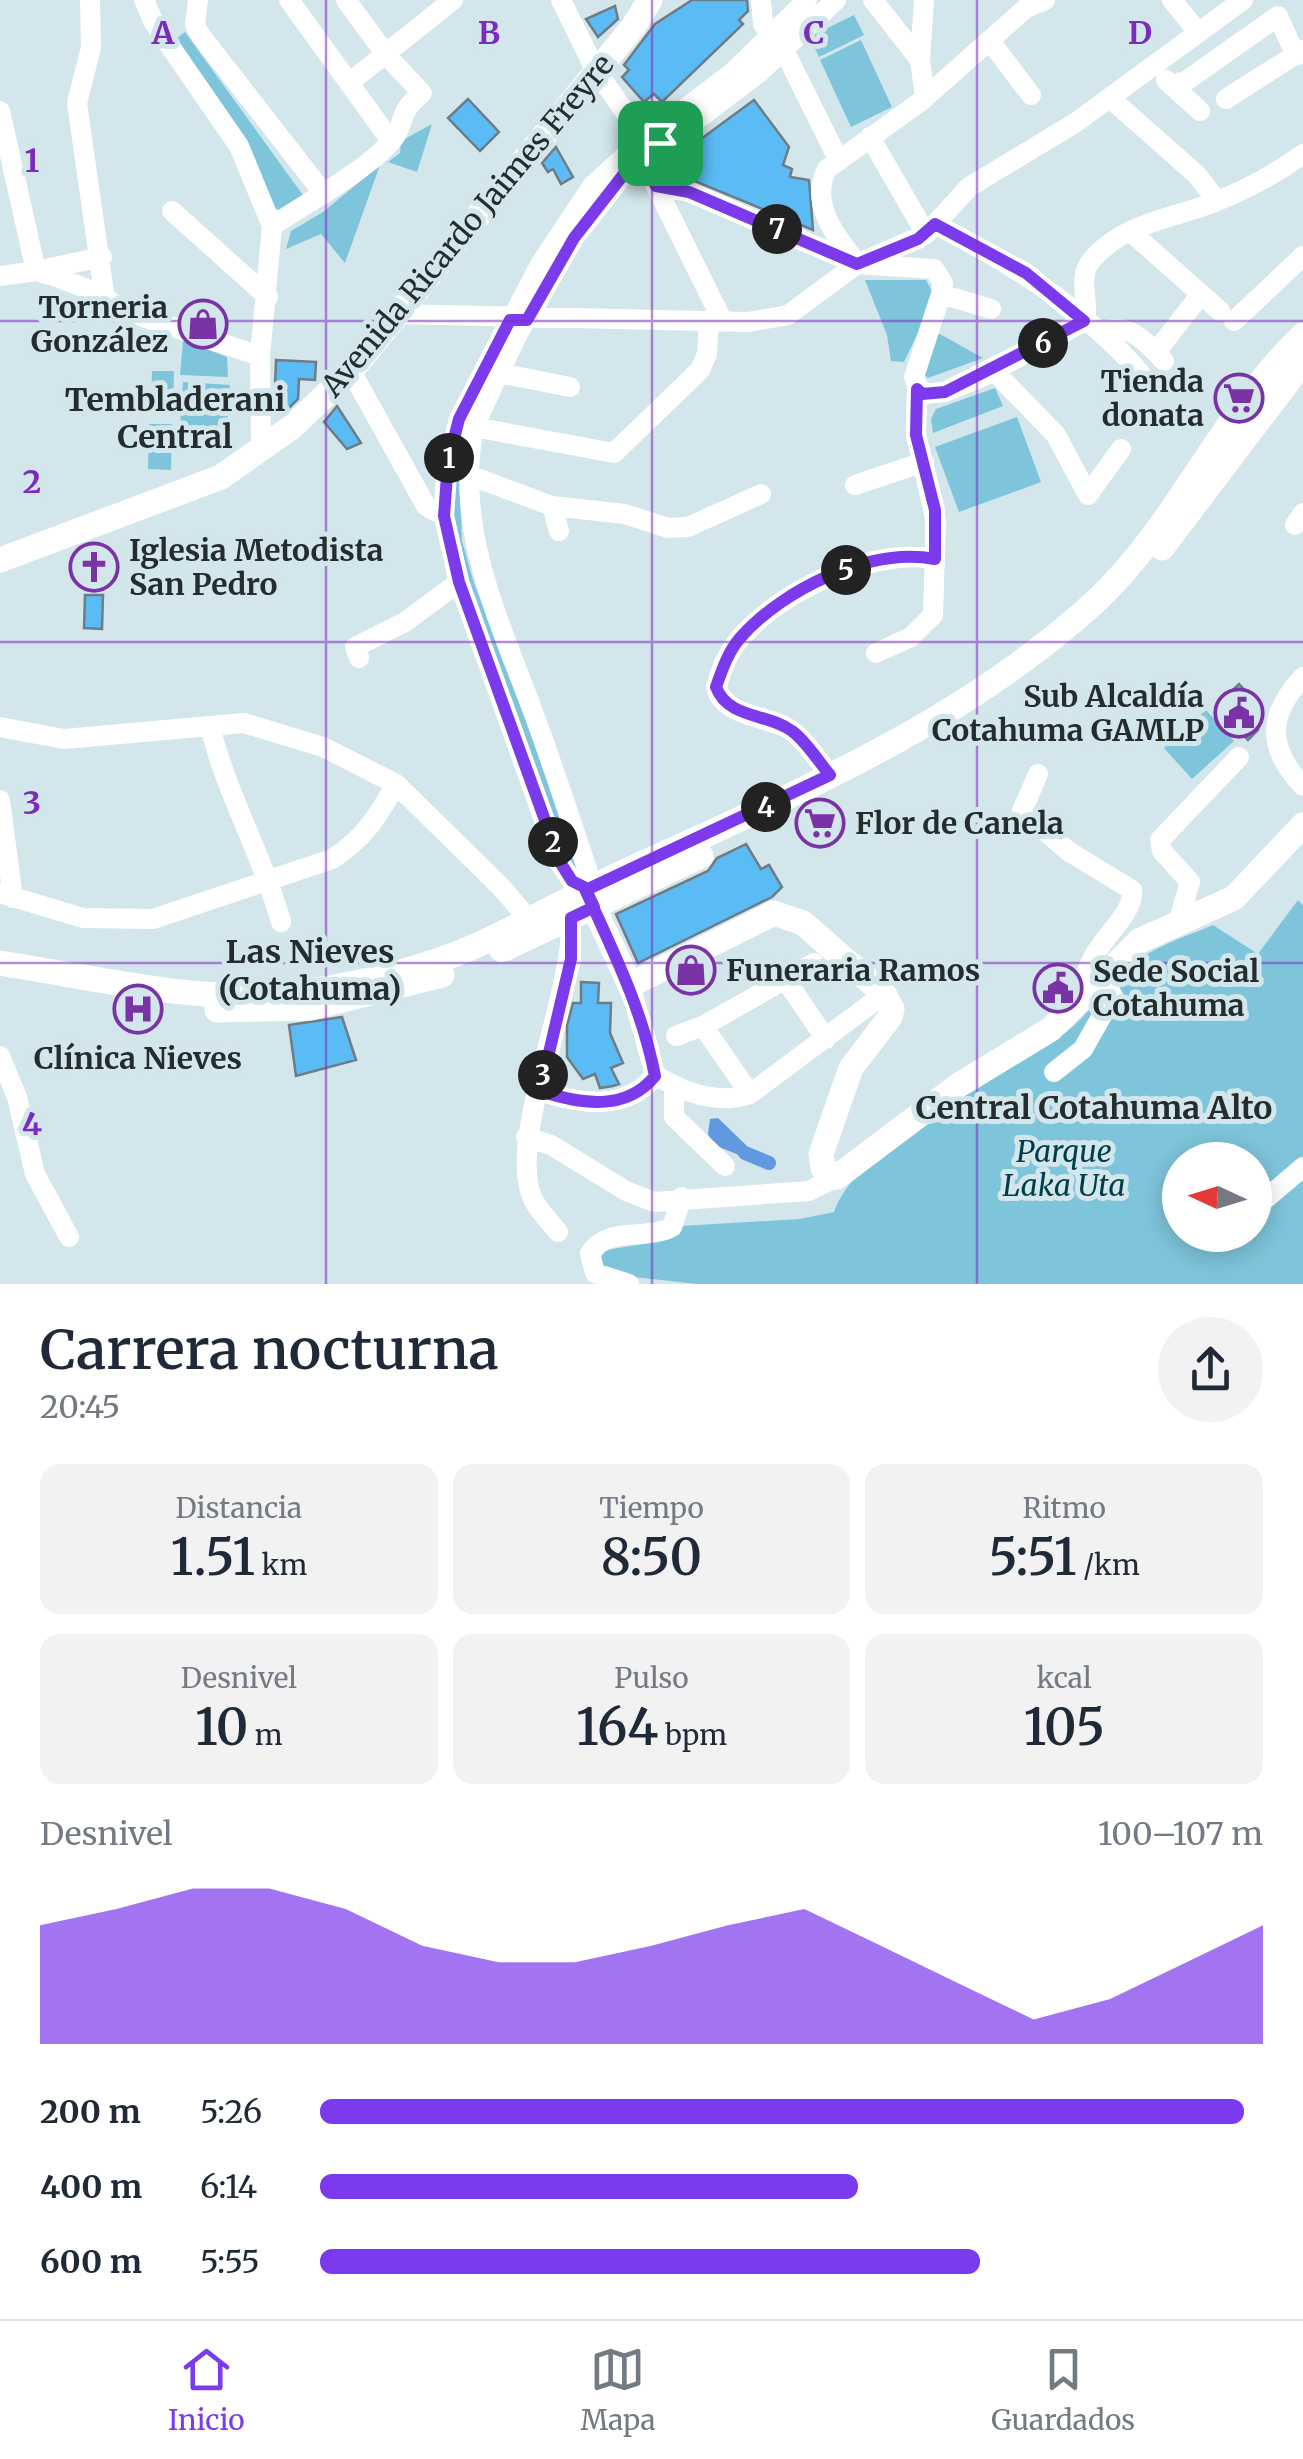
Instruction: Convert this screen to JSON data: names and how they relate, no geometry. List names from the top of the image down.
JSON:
{
  "streets": {
    "main road": ["Avenida Ricardo Jaimes Freyre"]
  },
  "districts": ["Tembladerani Central", "Las Nieves (Cotahuma)", "Central Cotahuma Alto"],
  "parks": ["Parque Laka Uta"],
  "places": {
    "shop": ["Torneria González", "Funeraria Ramos"],
    "supermarket": ["Tienda donata", "Flor de Canela"],
    "church": ["Iglesia Metodista San Pedro"],
    "public building": ["Sub Alcaldía Cotahuma GAMLP", "Sede Social Cotahuma"],
    "hospital": ["Clínica Nieves"]
  },
  "north": "left",
  "page": {
    "pins": [
      "7",
      "6",
      "1",
      "5",
      "4",
      "2",
      "3"
    ],
    "heading": ["Carrera nocturna", "20:45"],
    "stats": [
      ["Distancia", "1.51 km"],
      ["Tiempo", "8:50"],
      ["Ritmo", "5:51 /km"],
      ["Desnivel", "10 m"],
      ["Pulso", "164 bpm"],
      ["kcal", "105"]
    ],
    "chart": ["Desnivel", "100–107 m"],
    "list": [
      {
        "name": "200 m",
        "note": "5:26"
      },
      {
        "name": "400 m",
        "note": "6:14"
      },
      {
        "name": "600 m",
        "note": "5:55"
      }
    ],
    "tabs": ["Inicio", "Mapa", "Guardados"]
  },
  "grid": {
    "columns": [
      "A",
      "B",
      "C",
      "D"
    ],
    "rows": [
      "1",
      "2",
      "3",
      "4"
    ]
  }
}
